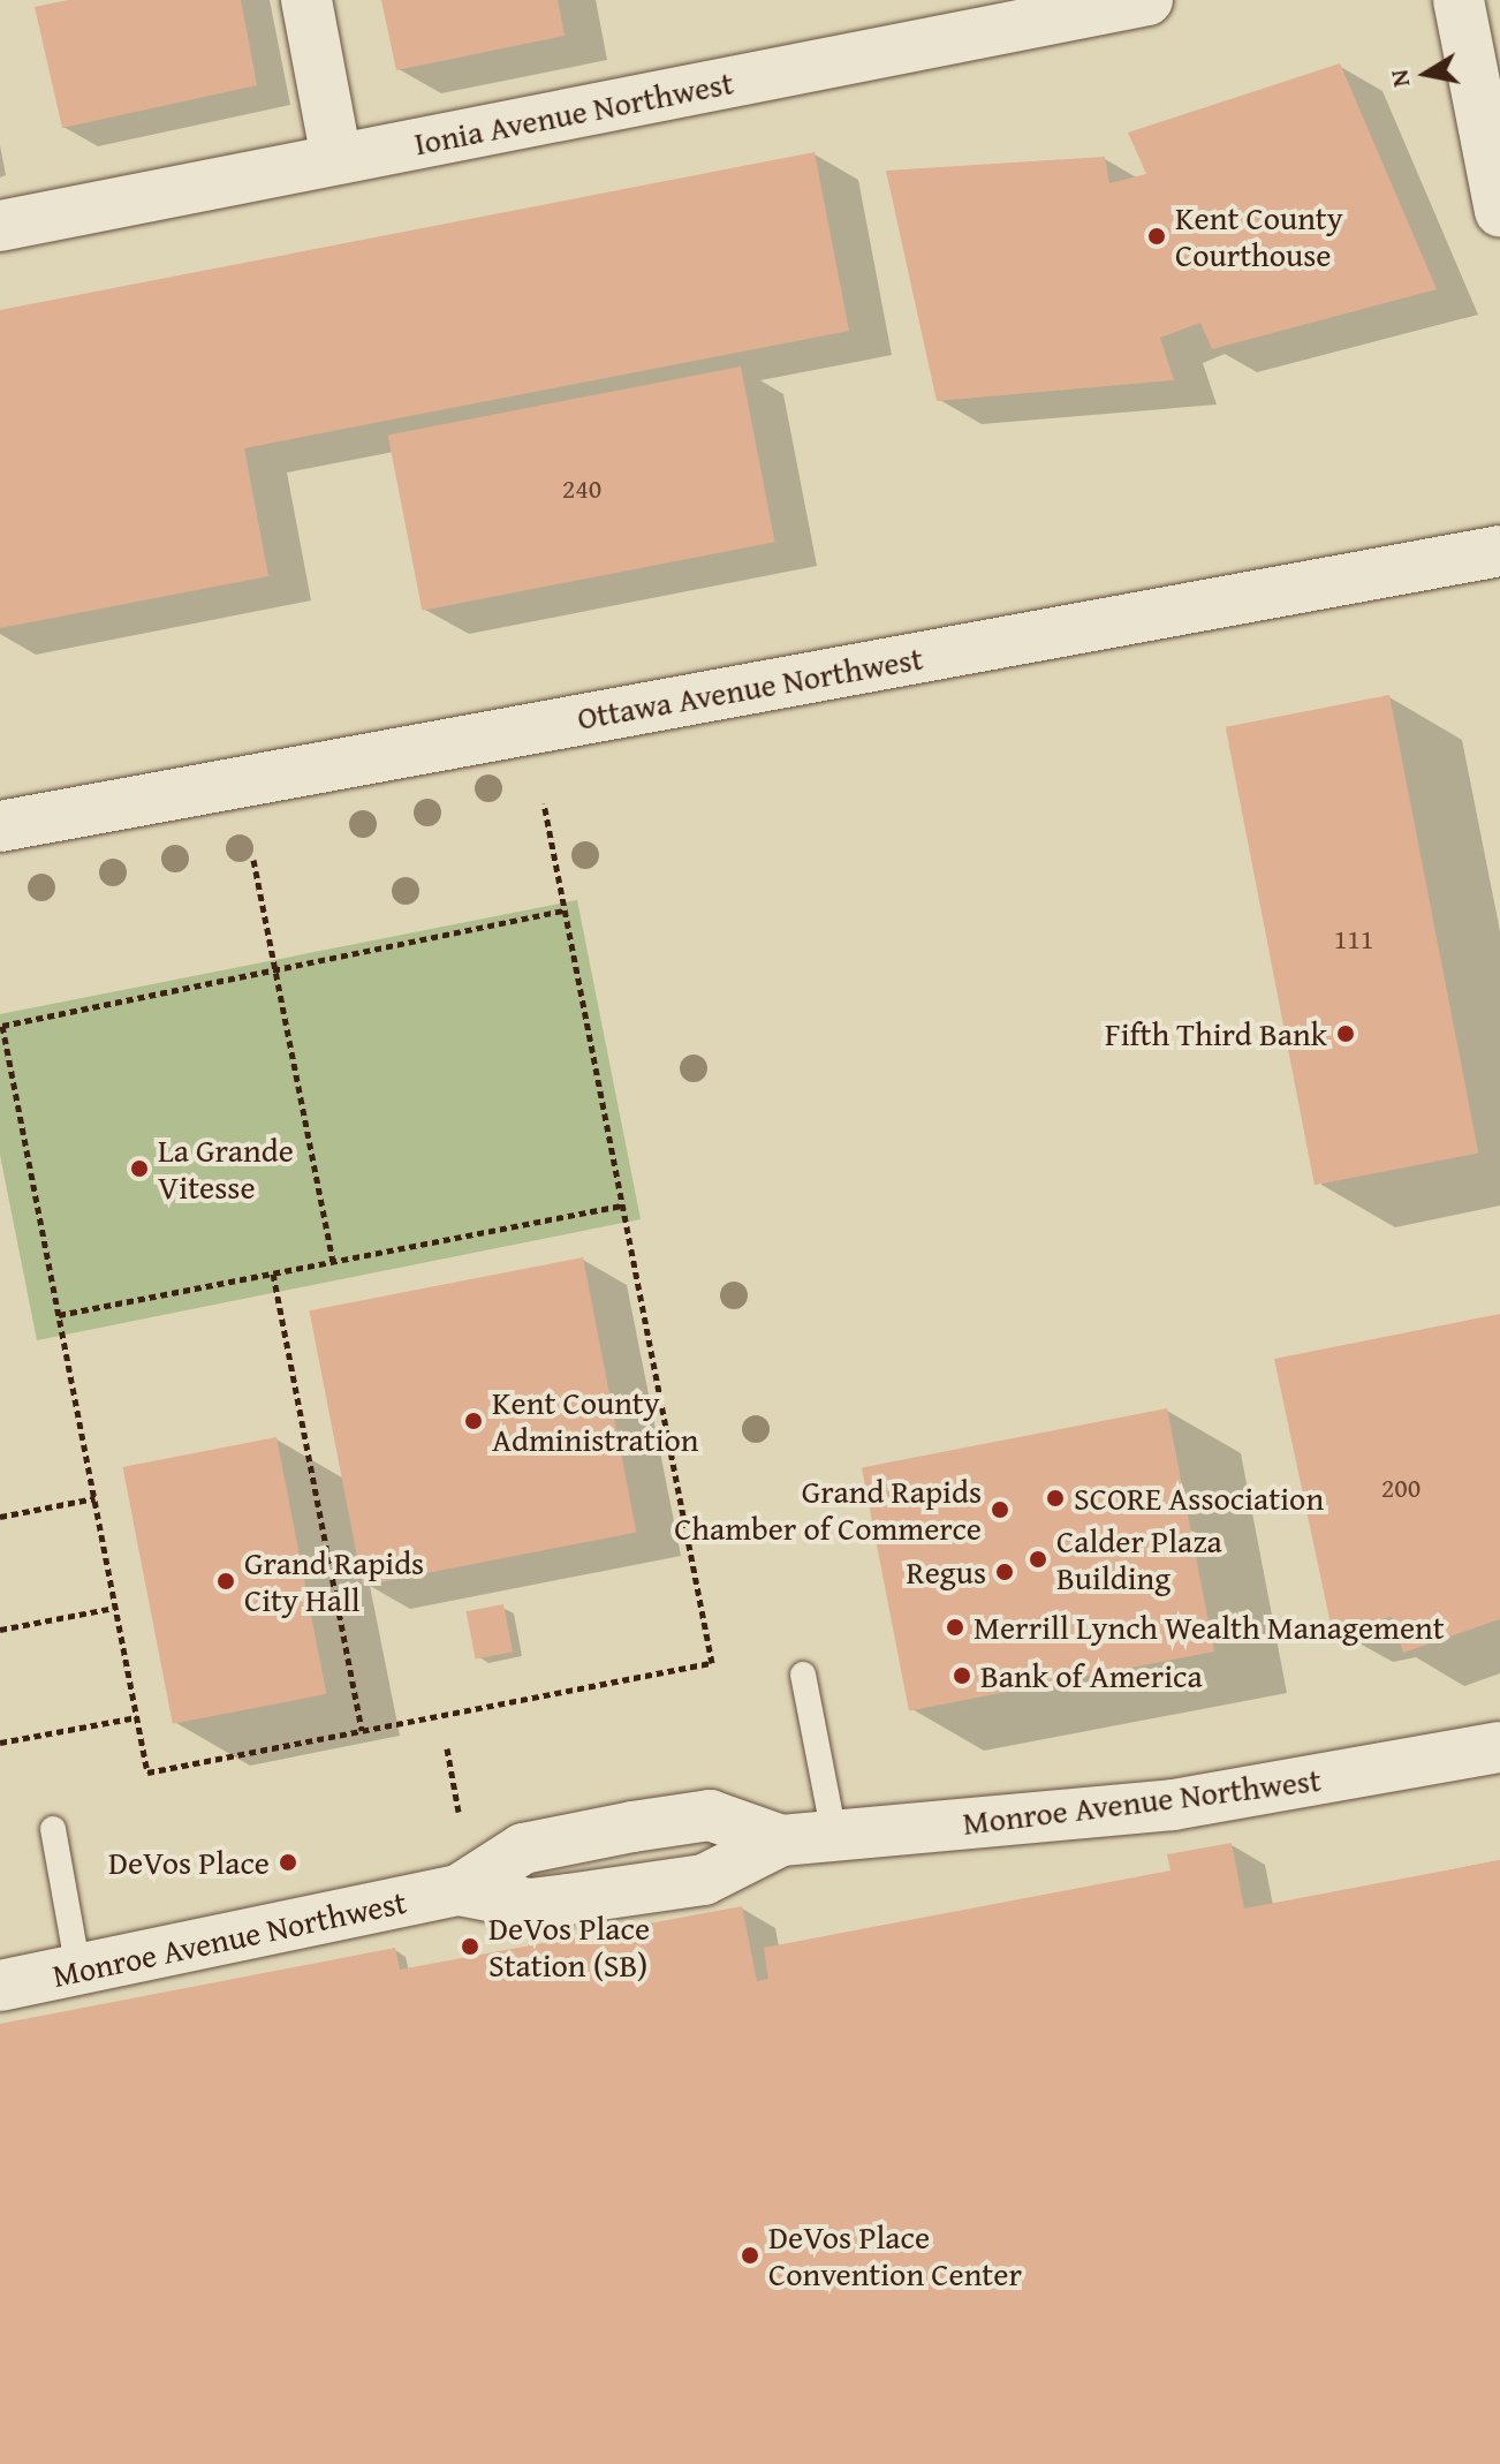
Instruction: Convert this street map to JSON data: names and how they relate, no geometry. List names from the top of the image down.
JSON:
{
  "streets": {
    "street": ["Ionia Avenue Northwest", "Ottawa Avenue Northwest", "Monroe Avenue Northwest"]
  },
  "places": [
    "Kent County Courthouse",
    "Fifth Third Bank",
    "La Grande Vitesse",
    "Kent County Administration",
    "SCORE Association",
    "Grand Rapids Chamber of Commerce",
    "Calder Plaza Building",
    "Regus",
    "Grand Rapids City Hall",
    "Merrill Lynch Wealth Management",
    "Bank of America",
    "DeVos Place",
    "DeVos Place Station (SB)",
    "DeVos Place Convention Center"
  ],
  "house_numbers": ["240", "111", "200"],
  "north": "left"
}
